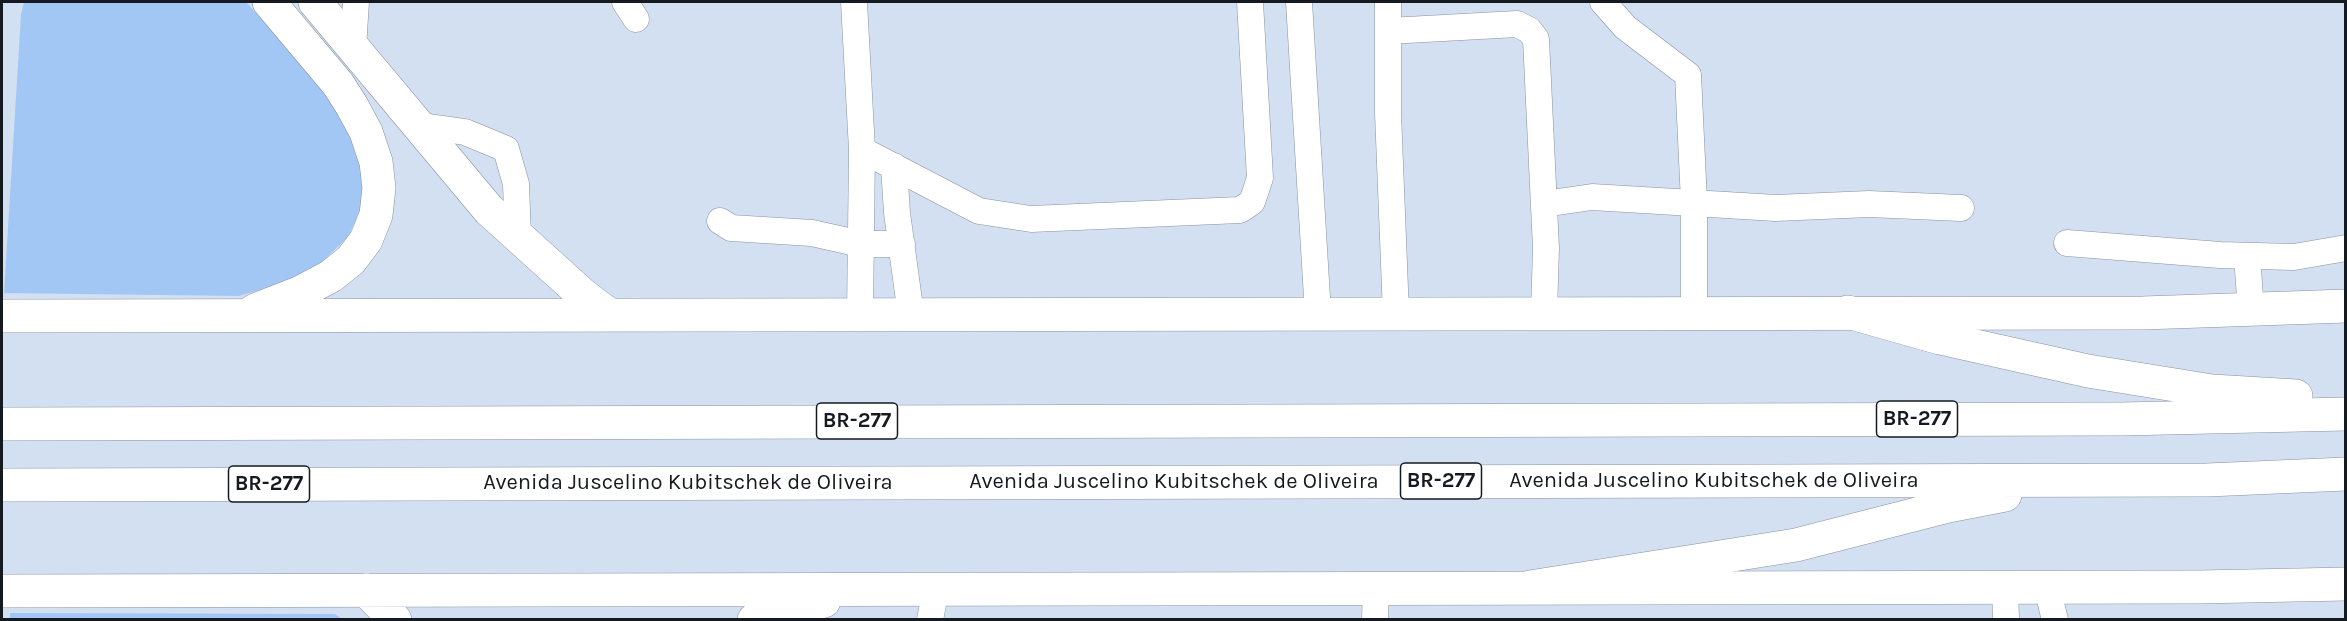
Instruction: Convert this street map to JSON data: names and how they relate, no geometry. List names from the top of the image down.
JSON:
{
  "streets": {
    "main road": ["BR-277", "Avenida Juscelino Kubitschek de Oliveira"]
  }
}
